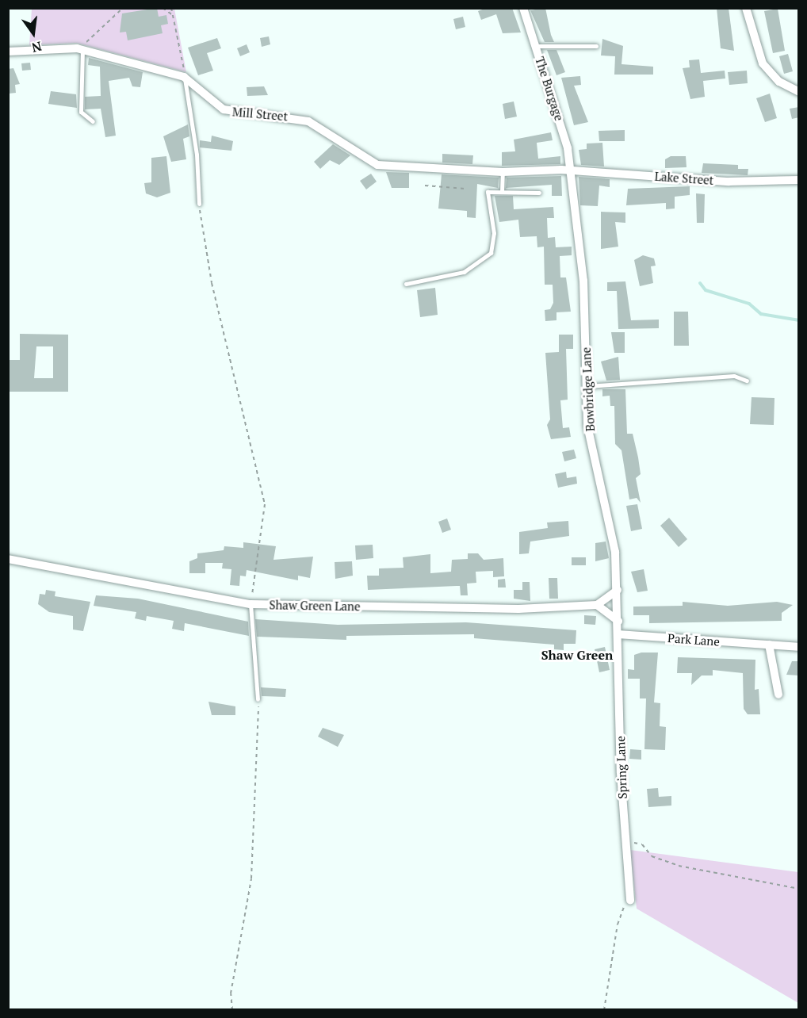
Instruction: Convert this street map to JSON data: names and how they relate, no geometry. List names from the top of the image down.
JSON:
{
  "streets": {
    "street": [
      "The Burgage",
      "Mill Street",
      "Lake Street",
      "Bowbridge Lane",
      "Shaw Green Lane",
      "Park Lane",
      "Spring Lane"
    ]
  },
  "crossings": [
    ["The Burgage", "Mill Street"],
    ["The Burgage", "Lake Street"],
    ["The Burgage", "Bowbridge Lane"],
    ["Mill Street", "Lake Street"],
    ["Mill Street", "Bowbridge Lane"],
    ["Lake Street", "Bowbridge Lane"],
    ["Bowbridge Lane", "Park Lane"],
    ["Bowbridge Lane", "Spring Lane"],
    ["Park Lane", "Spring Lane"]
  ],
  "districts": ["Shaw Green"],
  "north": "bottom"
}
